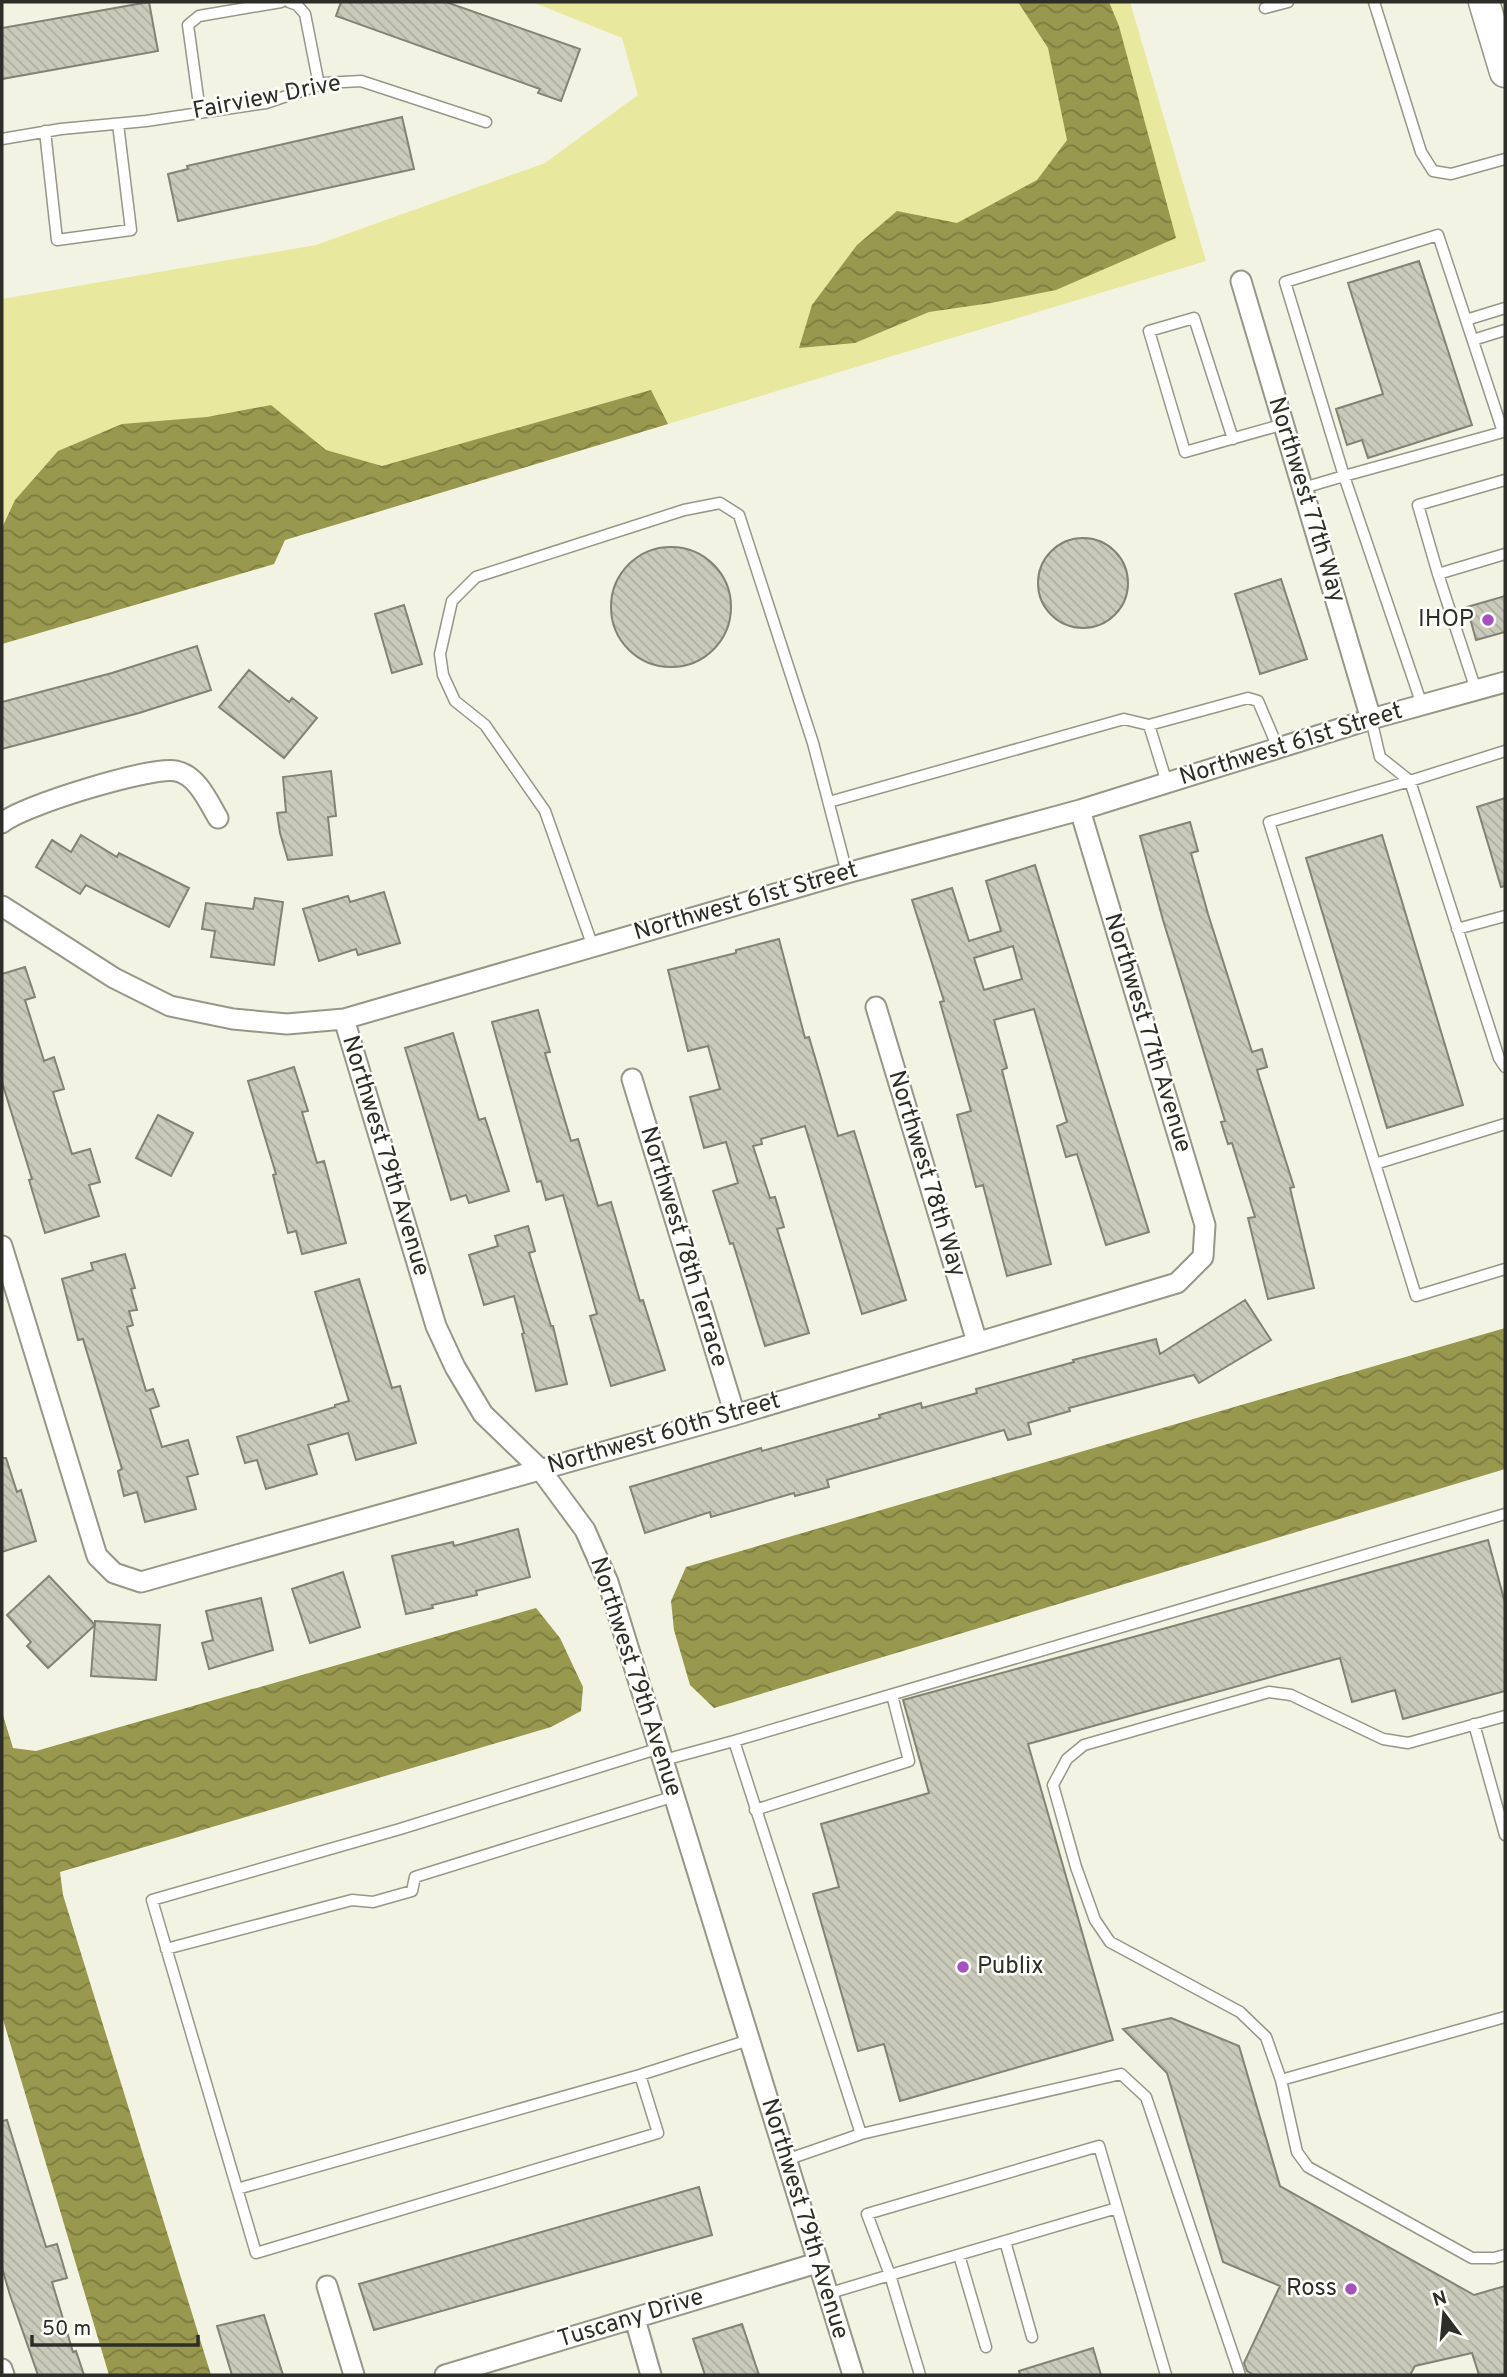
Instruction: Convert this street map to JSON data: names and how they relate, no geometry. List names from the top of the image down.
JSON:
{
  "streets": {
    "street": [
      "Northwest 77th Way",
      "Northwest 61st Street",
      "Northwest 77th Avenue",
      "Northwest 79th Avenue",
      "Northwest 78th Way",
      "Northwest 78th Terrace",
      "Northwest 60th Street",
      "Tuscany Drive"
    ],
    "lane": ["Fairview Drive"]
  },
  "crossings": [
    ["Northwest 77th Way", "Northwest 61st Street"],
    ["Northwest 61st Street", "Northwest 77th Avenue"],
    ["Northwest 61st Street", "Northwest 79th Avenue"],
    ["Northwest 77th Avenue", "Northwest 60th Street"],
    ["Northwest 79th Avenue", "Northwest 60th Street"],
    ["Northwest 79th Avenue", "Tuscany Drive"],
    ["Northwest 78th Way", "Northwest 60th Street"],
    ["Northwest 78th Terrace", "Northwest 60th Street"]
  ],
  "places": ["IHOP", "Publix", "Ross"],
  "scale_bar": "50 m",
  "north": "top"
}
